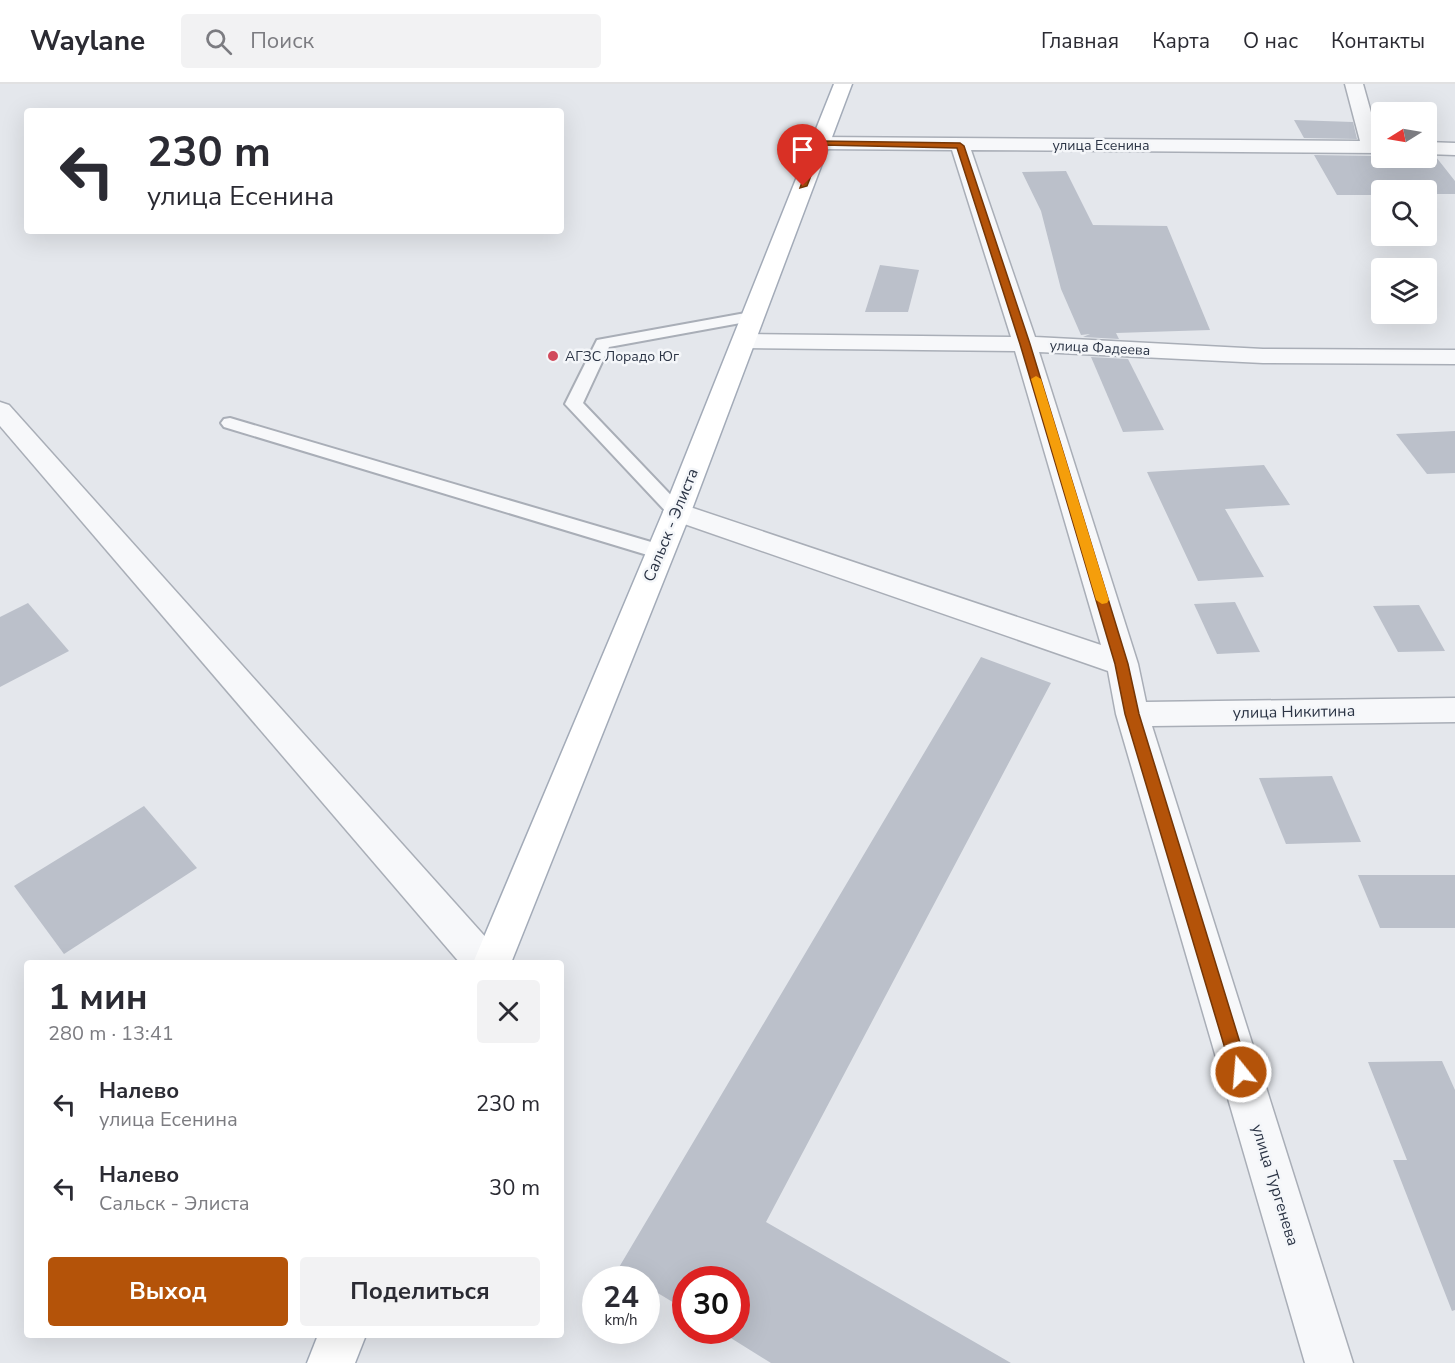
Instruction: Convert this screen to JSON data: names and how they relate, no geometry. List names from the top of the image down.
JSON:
{
  "streets": {
    "main road": ["Сальск - Элиста"],
    "street": [
      "улица Есенина",
      "улица Фадеева",
      "улица Никитина",
      "улица Тургенева"
    ]
  },
  "crossings": [
    ["улица Есенина", "Сальск - Элиста"],
    ["улица Есенина", "улица Тургенева"],
    ["улица Фадеева", "Сальск - Элиста"],
    ["улица Фадеева", "улица Тургенева"],
    ["улица Никитина", "улица Тургенева"]
  ],
  "places": ["АГЗС Лорадо Юг"],
  "north": "left",
  "page": {
    "header": "Waylane",
    "search": "Поиск",
    "nav": [
      "Главная",
      "Карта",
      "О нас",
      "Контакты"
    ],
    "turn": ["230 m", "улица Есенина"],
    "heading": ["1 мин", "280 m · 13:41"],
    "list": [
      {
        "name": "Налево",
        "note": "улица Есенина",
        "value": "230 m"
      },
      {
        "name": "Налево",
        "note": "Сальск - Элиста",
        "value": "30 m"
      }
    ],
    "buttons": ["Выход", "Поделиться"],
    "speed": "24 km/h",
    "limit": "30"
  }
}
